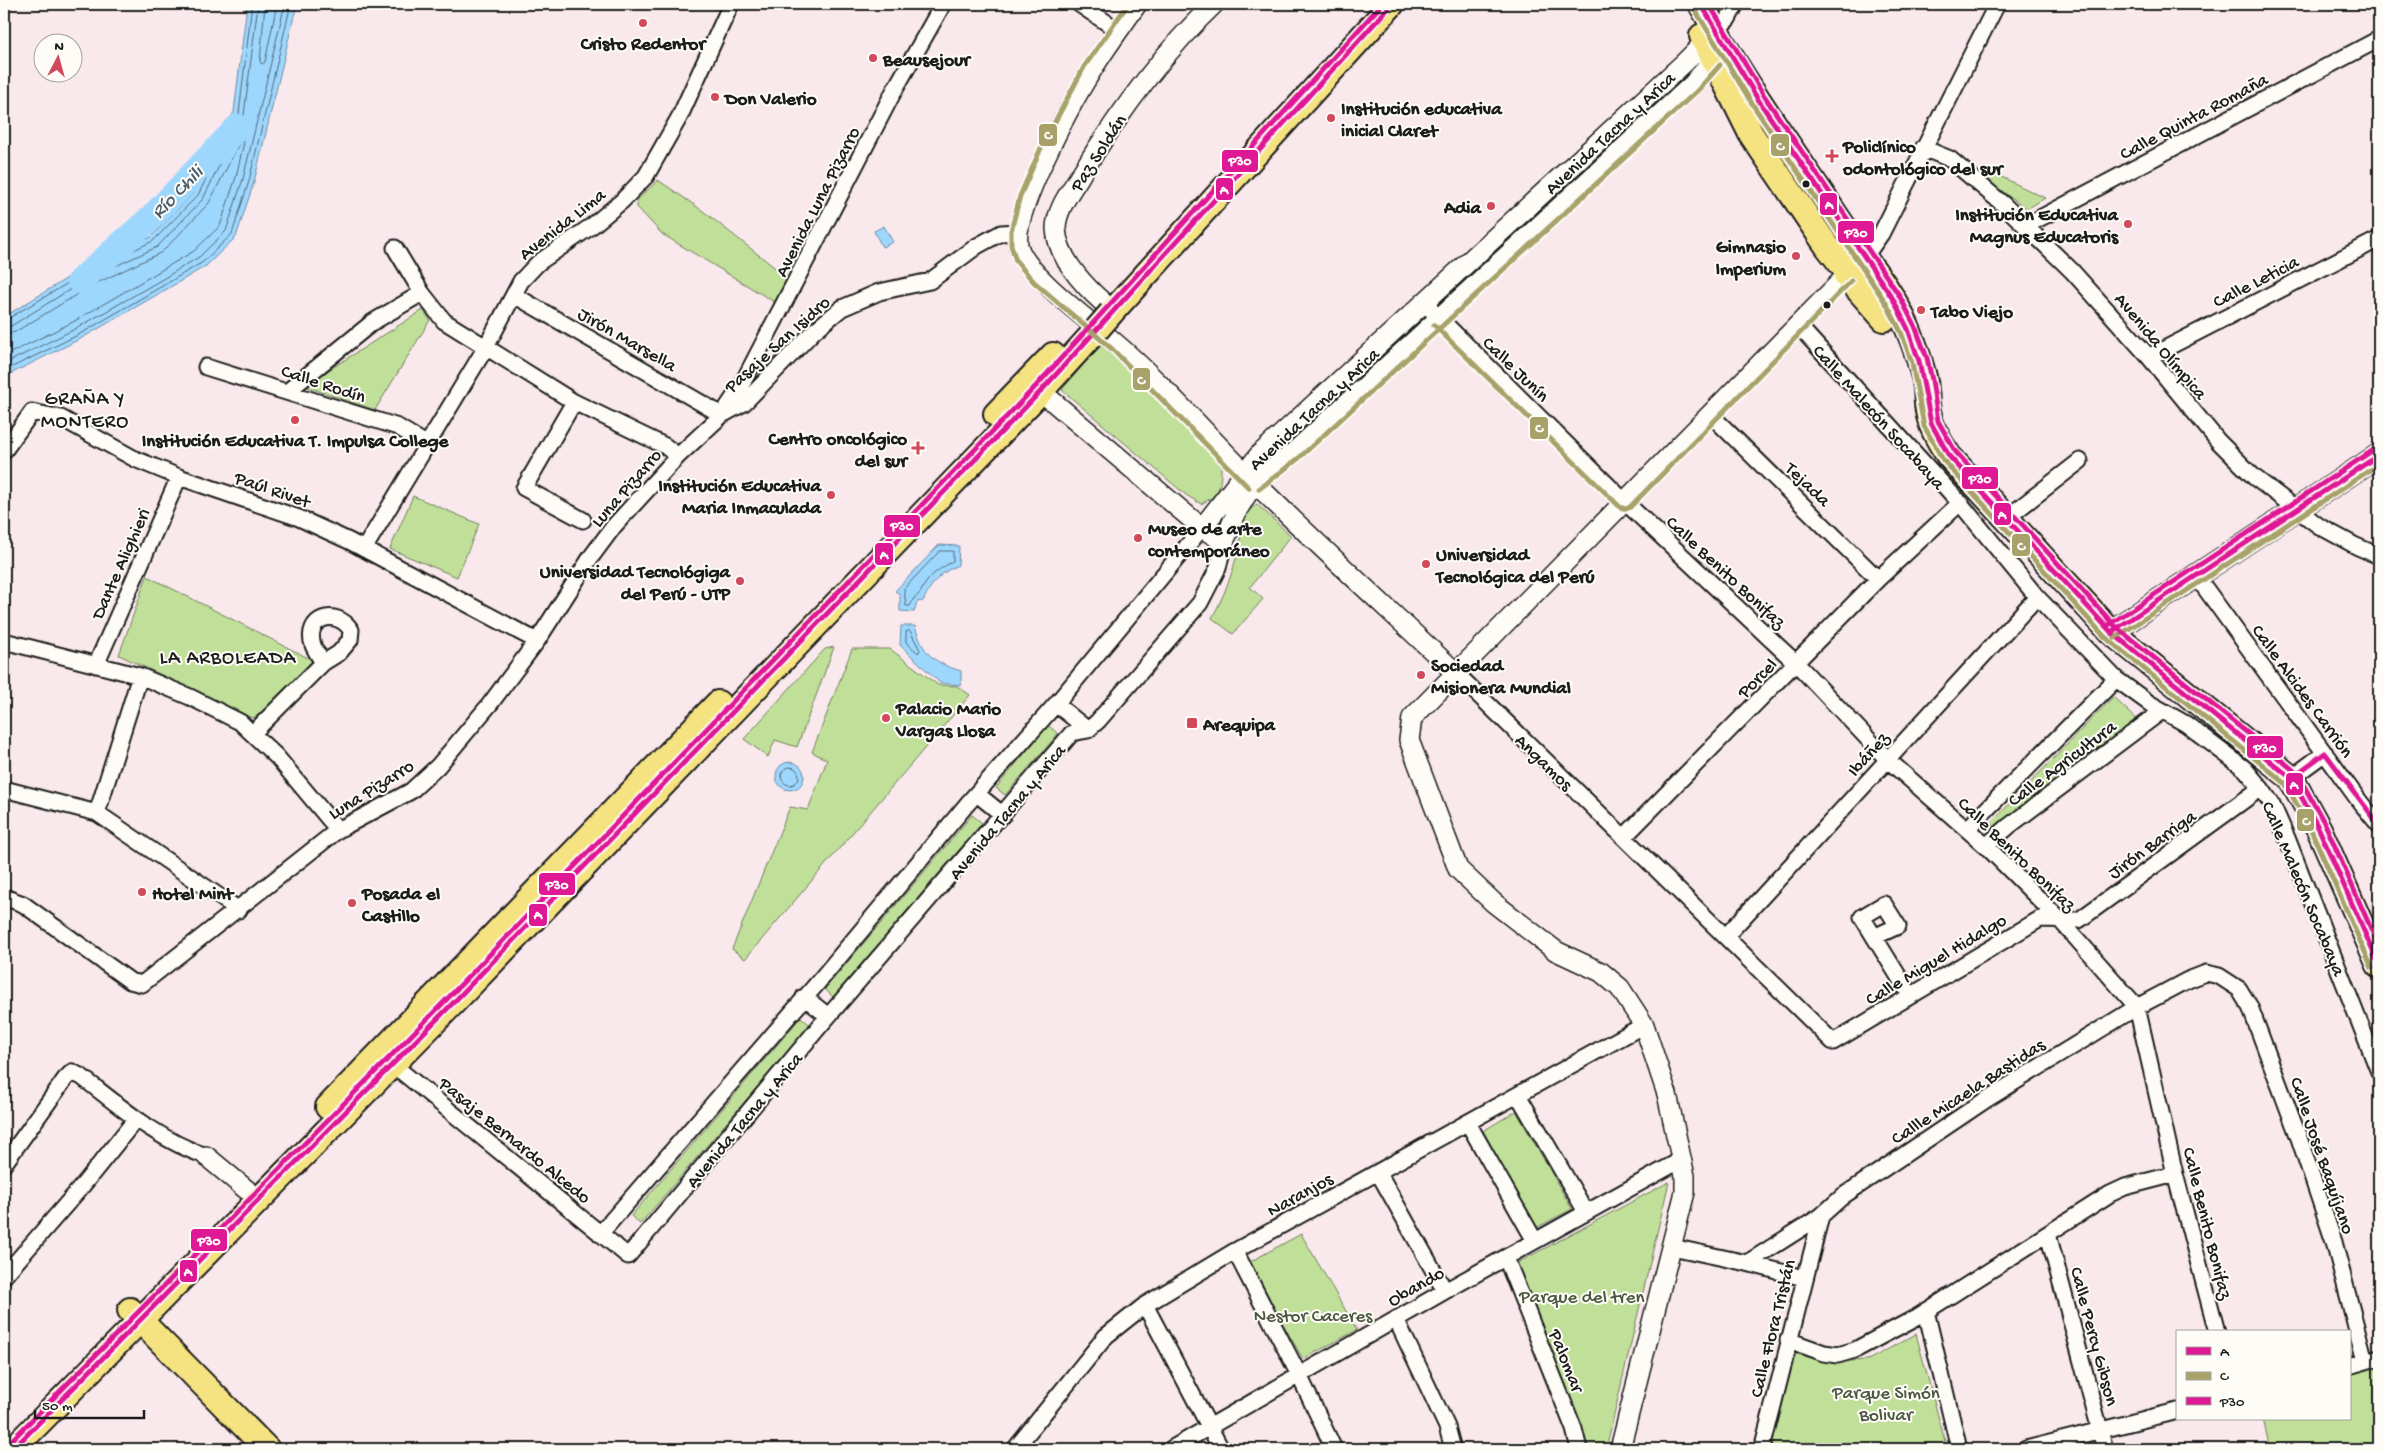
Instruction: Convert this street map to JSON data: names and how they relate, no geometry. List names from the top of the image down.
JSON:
{
  "streets": {
    "street": [
      "Calle Quinta Romaña",
      "Avenida Tacna y Arica",
      "Paz Soldán",
      "Avenida Luna Pizarro",
      "Avenida Lima",
      "Calle Leticia",
      "Jirón Marsella",
      "Pasaje San Isidro",
      "Avenida Olímpica",
      "Calle Junín",
      "Calle Rodín",
      "Calle Malecón Socabaya",
      "Tejada",
      "Luna Pizarro",
      "Paúl Rivet",
      "Dante Alighieri",
      "Calle Benito Bonifaz",
      "Porcel",
      "Calle Alcides Carrión",
      "Ibáñez",
      "Angamos",
      "Calle Agricultura",
      "Jirón Barriga",
      "Calle Miguel Hidalgo",
      "Callle Micaela Bastidas",
      "Pasaje Bernardo Alcedo",
      "Calle José Baquíjano",
      "Naranjos",
      "Obando",
      "Calle Flora Tristán",
      "Calle Percy Gibson",
      "Palomar"
    ]
  },
  "crossings": [
    ["Calle Quinta Romaña", "Avenida Olímpica"],
    ["Avenida Tacna y Arica", "Calle Junín"],
    ["Avenida Tacna y Arica", "Angamos"],
    ["Avenida Tacna y Arica", "Pasaje Bernardo Alcedo"],
    ["Avenida Luna Pizarro", "Jirón Marsella"],
    ["Avenida Luna Pizarro", "Pasaje San Isidro"],
    ["Avenida Luna Pizarro", "Luna Pizarro"],
    ["Avenida Lima", "Jirón Marsella"],
    ["Avenida Lima", "Calle Rodín"],
    ["Avenida Lima", "Paúl Rivet"],
    ["Calle Leticia", "Avenida Olímpica"],
    ["Jirón Marsella", "Pasaje San Isidro"],
    ["Jirón Marsella", "Luna Pizarro"],
    ["Pasaje San Isidro", "Luna Pizarro"],
    ["Pasaje San Isidro", "Angamos"],
    ["Calle Junín", "Calle Benito Bonifaz"],
    ["Calle Malecón Socabaya", "Porcel"],
    ["Calle Malecón Socabaya", "Ibáñez"],
    ["Calle Malecón Socabaya", "Calle Agricultura"],
    ["Calle Malecón Socabaya", "Jirón Barriga"],
    ["Tejada", "Porcel"],
    ["Luna Pizarro", "Paúl Rivet"],
    ["Paúl Rivet", "Dante Alighieri"],
    ["Calle Benito Bonifaz", "Porcel"],
    ["Calle Benito Bonifaz", "Ibáñez"],
    ["Calle Benito Bonifaz", "Calle Agricultura"],
    ["Calle Benito Bonifaz", "Jirón Barriga"],
    ["Calle Benito Bonifaz", "Calle Miguel Hidalgo"],
    ["Calle Benito Bonifaz", "Callle Micaela Bastidas"],
    ["Porcel", "Angamos"],
    ["Ibáñez", "Angamos"],
    ["Angamos", "Calle Miguel Hidalgo"],
    ["Jirón Barriga", "Calle Miguel Hidalgo"],
    ["Callle Micaela Bastidas", "Calle José Baquíjano"],
    ["Callle Micaela Bastidas", "Calle Flora Tristán"],
    ["Obando", "Palomar"]
  ],
  "districts": ["GRAÑA Y MONTERO", "LA ARBOLEADA"],
  "water": ["Río Chili"],
  "parks": ["Parque del tren", "Nestor Caceres", "Parque Simón Bolivar"],
  "places": {
    "other": [
      "Cristo Redentor",
      "Beausejour",
      "Don Valerio",
      "Institución educativa inicial Claret",
      "Adia",
      "Institución Educativa Magnus Educatoris",
      "Gimnasio Imperium",
      "Tabo Viejo",
      "Institución Educativa T. Impulsa College",
      "Institución Educativa Maria Inmaculada",
      "Museo de arte contemporáneo",
      "Universidad Tecnológica del Perú",
      "Universidad Tecnológiga del Perú - UTP",
      "Sociedad Misionera Mundial",
      "Palacio Mario Vargas Llosa",
      "Hotel Mint",
      "Posada el Castillo"
    ],
    "health": ["Policlínico odontológico del sur", "Centro oncológico del sur"],
    "transit": ["Arequipa"]
  },
  "lines": ["transit line A", "transit line C", "transit line P30"],
  "legend": ["A", "C", "P30"],
  "scale_bar": "50 m",
  "north": "top"
}
